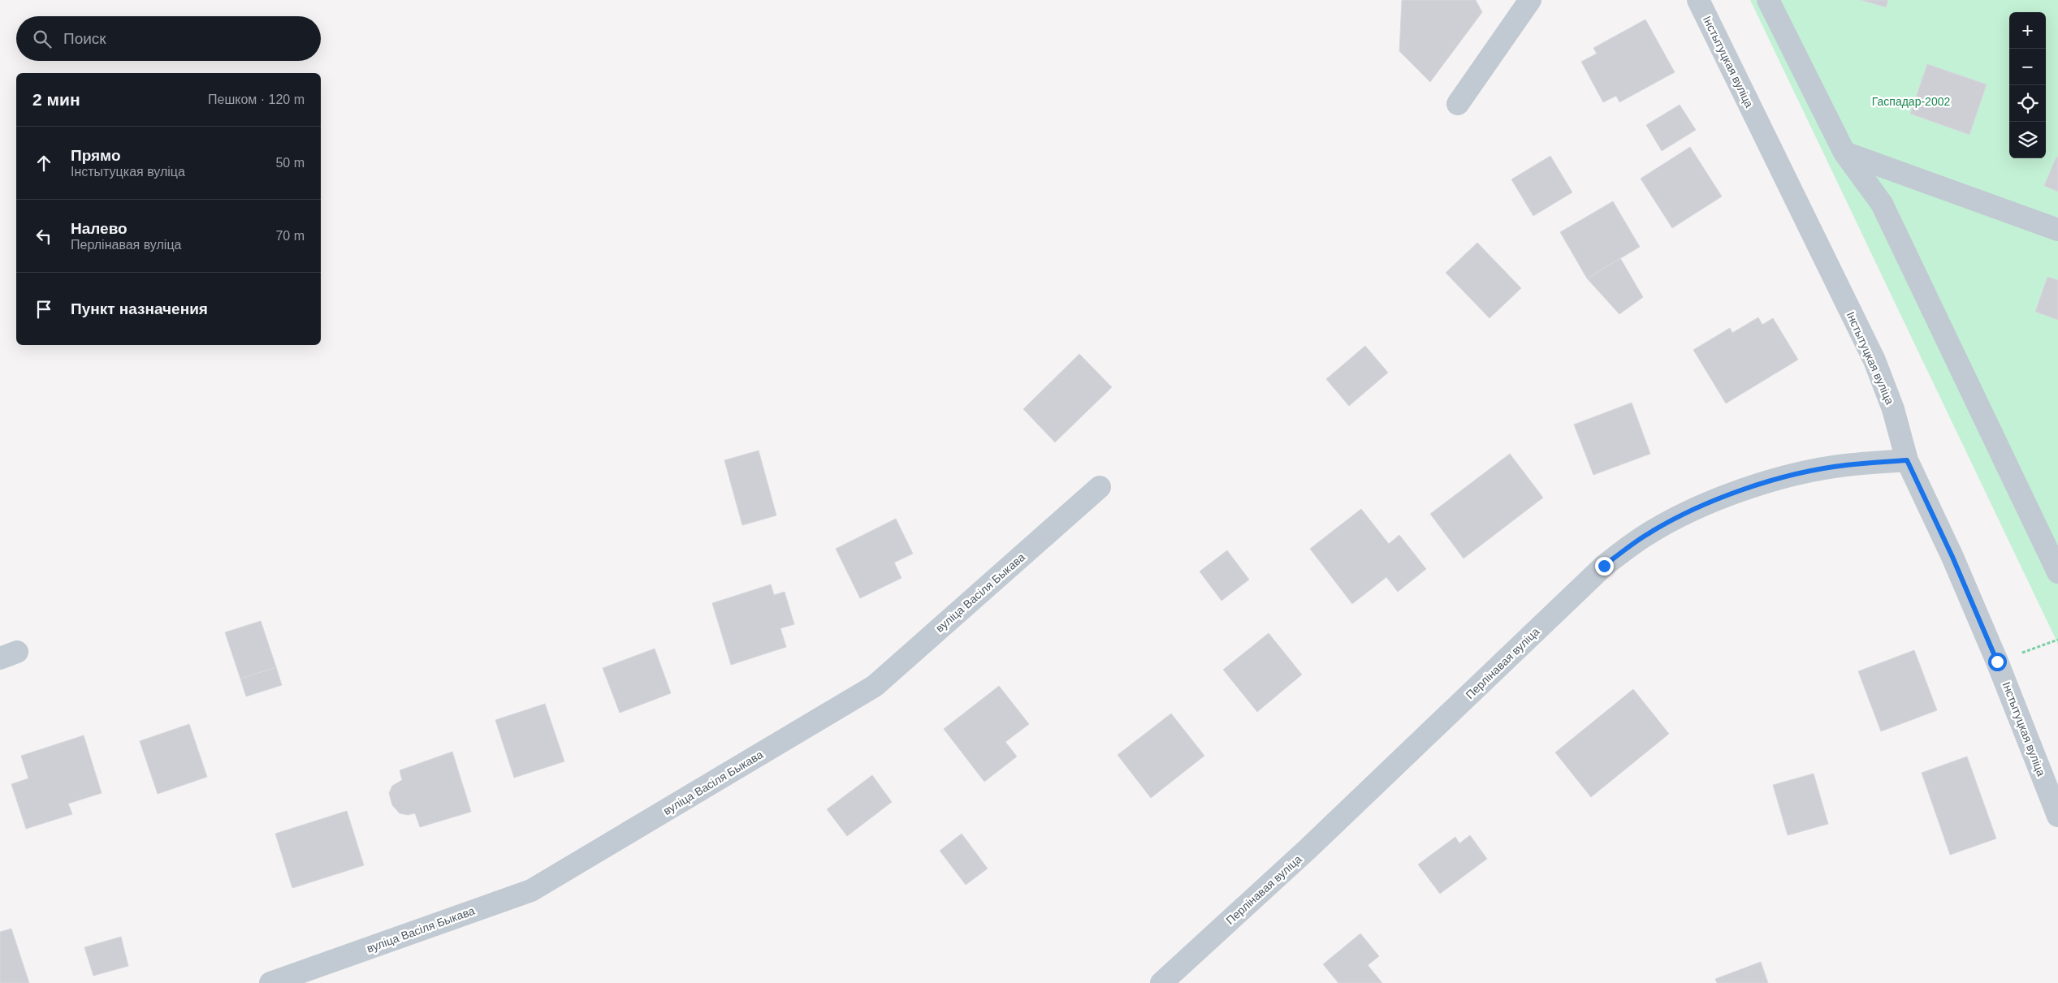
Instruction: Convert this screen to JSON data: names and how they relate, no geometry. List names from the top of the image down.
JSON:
{
  "streets": {
    "street": ["Інстытуцкая вуліца", "вуліца Васіля Быкава", "Перлінавая вуліца"]
  },
  "crossings": [
    ["Інстытуцкая вуліца", "Перлінавая вуліца"]
  ],
  "parks": ["Гаспадар-2002"],
  "page": {
    "map_buttons": ["+", "−"],
    "search": "Поиск",
    "heading": ["2 мин", "Пешком · 120 m"],
    "list": [
      ["Прямо", "Інстытуцкая вуліца", "50 m"],
      ["Налево", "Перлінавая вуліца", "70 m"],
      "Пункт назначения"
    ]
  }
}
